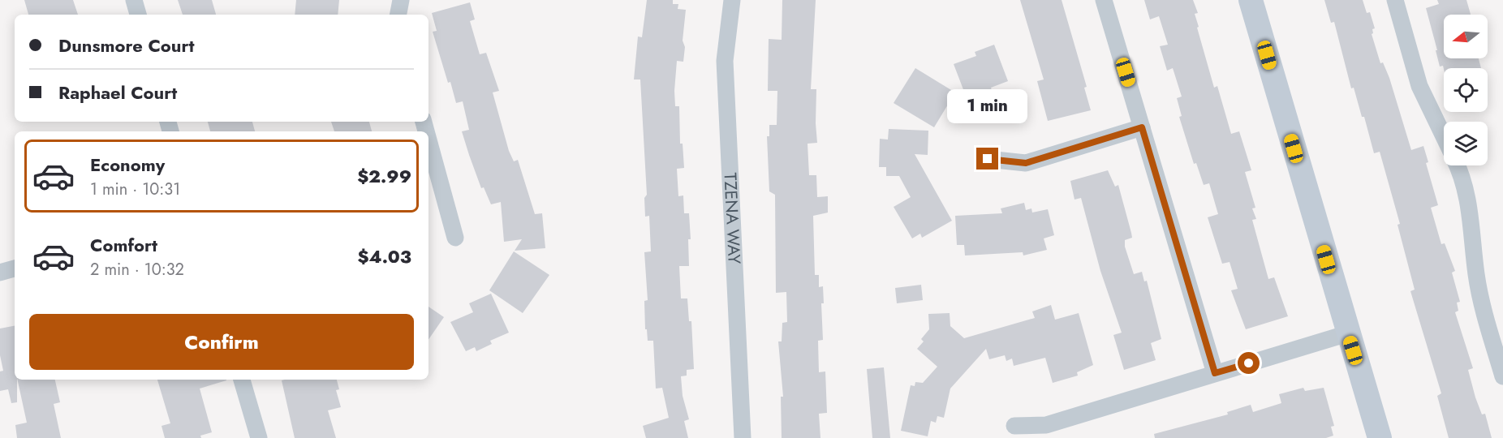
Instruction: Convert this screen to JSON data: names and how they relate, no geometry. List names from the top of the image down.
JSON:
{
  "streets": {
    "street": ["TZENA WAY"]
  },
  "north": "left",
  "page": {
    "banner": ["Dunsmore Court", "Raphael Court"],
    "bubble": "1 min",
    "list": [
      {
        "name": "Economy",
        "note": "1 min · 10:31",
        "value": "$2.99"
      },
      {
        "name": "Comfort",
        "note": "2 min · 10:32",
        "value": "$4.03"
      }
    ],
    "buttons": "Confirm"
  }
}
